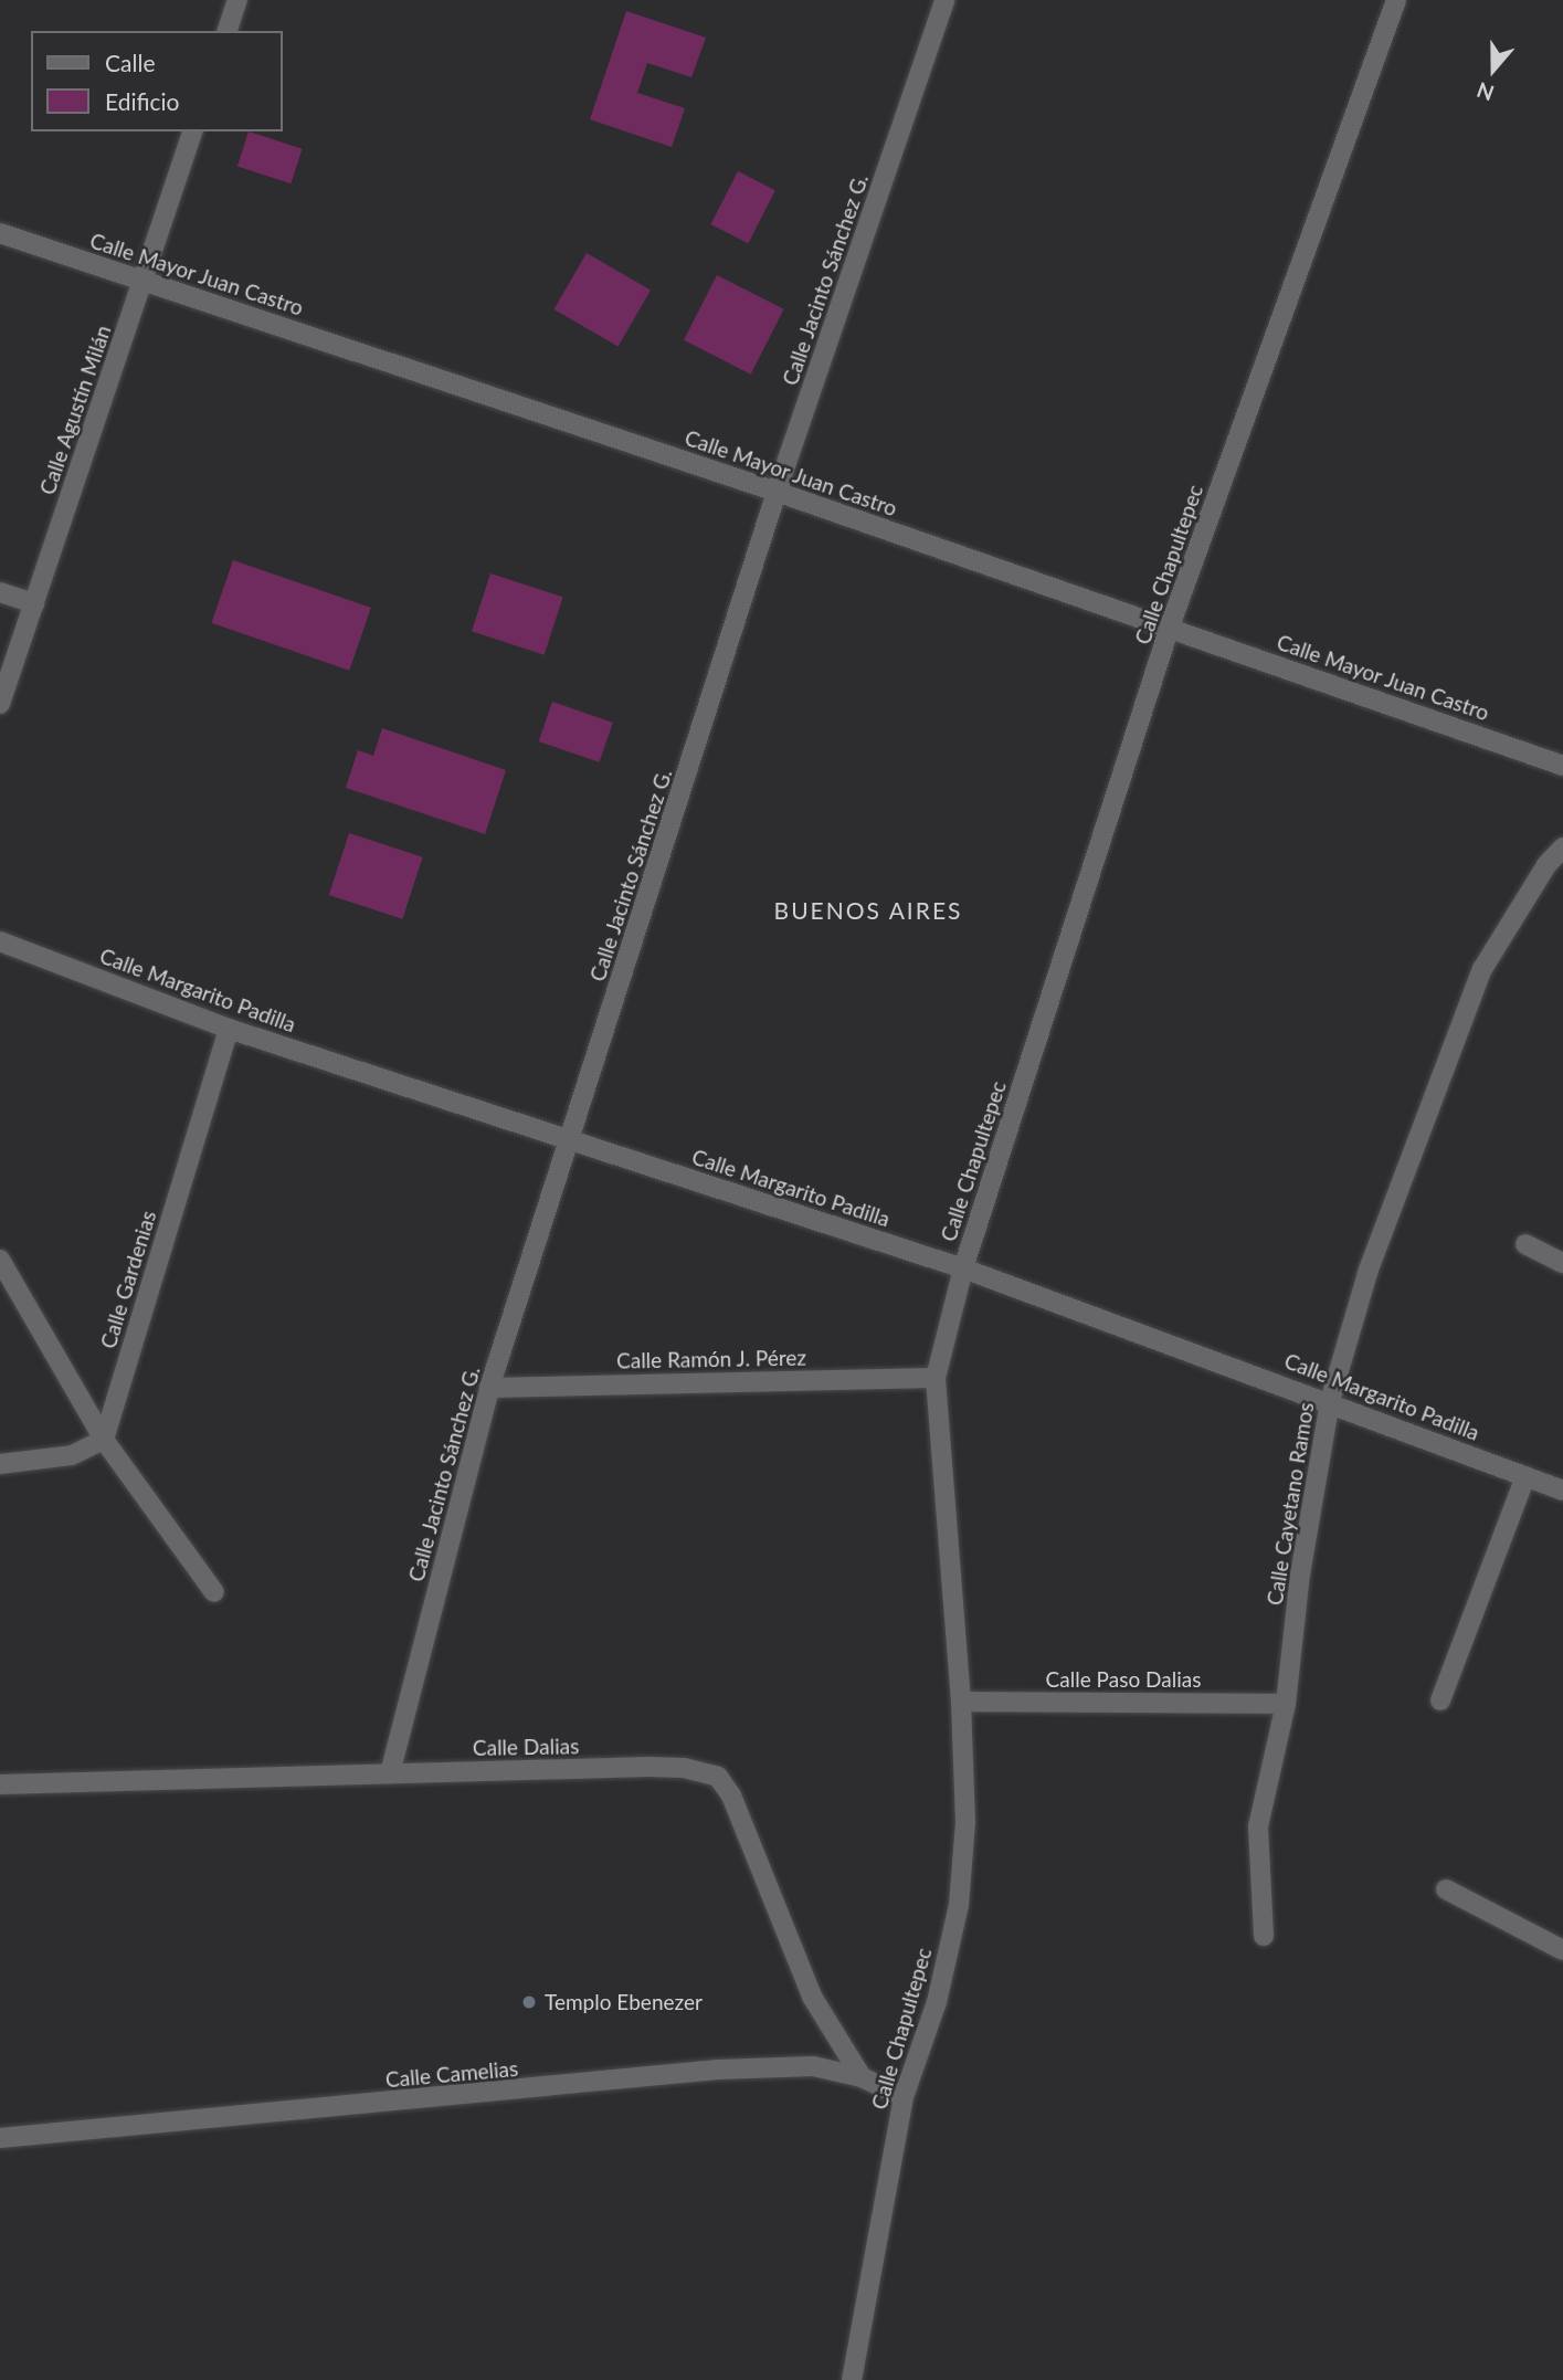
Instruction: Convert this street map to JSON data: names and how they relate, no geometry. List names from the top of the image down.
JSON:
{
  "streets": {
    "street": [
      "Calle Mayor Juan Castro",
      "Calle Jacinto Sánchez G.",
      "Calle Agustín Milán",
      "Calle Chapultepec",
      "Calle Margarito Padilla",
      "Calle Gardenias",
      "Calle Ramón J. Pérez",
      "Calle Cayetano Ramos",
      "Calle Paso Dalias",
      "Calle Dalias",
      "Calle Camelias"
    ]
  },
  "crossings": [
    ["Calle Mayor Juan Castro", "Calle Jacinto Sánchez G."],
    ["Calle Mayor Juan Castro", "Calle Agustín Milán"],
    ["Calle Mayor Juan Castro", "Calle Chapultepec"],
    ["Calle Jacinto Sánchez G.", "Calle Margarito Padilla"],
    ["Calle Jacinto Sánchez G.", "Calle Ramón J. Pérez"],
    ["Calle Jacinto Sánchez G.", "Calle Dalias"],
    ["Calle Chapultepec", "Calle Margarito Padilla"],
    ["Calle Chapultepec", "Calle Ramón J. Pérez"],
    ["Calle Chapultepec", "Calle Paso Dalias"],
    ["Calle Chapultepec", "Calle Camelias"],
    ["Calle Margarito Padilla", "Calle Gardenias"],
    ["Calle Margarito Padilla", "Calle Cayetano Ramos"],
    ["Calle Cayetano Ramos", "Calle Paso Dalias"],
    ["Calle Dalias", "Calle Camelias"]
  ],
  "districts": ["BUENOS AIRES"],
  "places": ["Templo Ebenezer"],
  "legend": ["Calle", "Edificio"],
  "north": "bottom"
}
